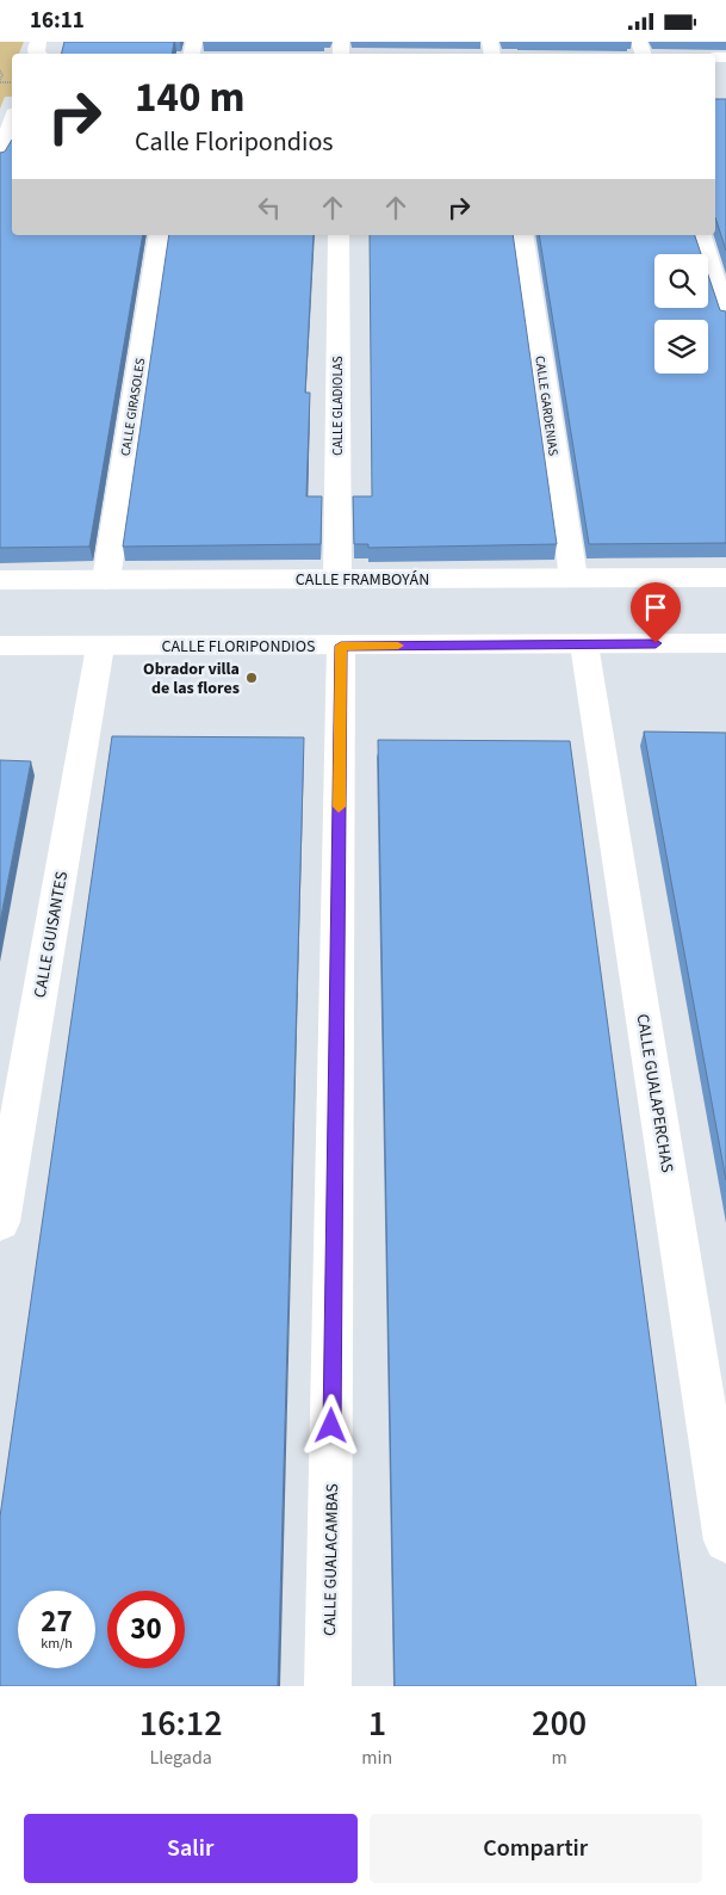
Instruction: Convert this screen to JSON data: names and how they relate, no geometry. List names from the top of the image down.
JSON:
{
  "streets": {
    "street": [
      "CALLE GLADIOLAS",
      "CALLE GARDENIAS",
      "CALLE GIRASOLES",
      "CALLE FRAMBOYÁN",
      "CALLE FLORIPONDIOS",
      "CALLE GUISANTES",
      "CALLE GUALAPERCHAS",
      "CALLE GUALACAMBAS"
    ]
  },
  "crossings": [
    ["CALLE GLADIOLAS", "CALLE FRAMBOYÁN"],
    ["CALLE GARDENIAS", "CALLE FRAMBOYÁN"],
    ["CALLE GIRASOLES", "CALLE FRAMBOYÁN"],
    ["CALLE FLORIPONDIOS", "CALLE GUISANTES"],
    ["CALLE FLORIPONDIOS", "CALLE GUALAPERCHAS"],
    ["CALLE FLORIPONDIOS", "CALLE GUALACAMBAS"]
  ],
  "places": ["Obrador villa de las flores"],
  "page": {
    "status": "16:11",
    "turn": ["140 m", "Calle Floripondios"],
    "speed": "27 km/h",
    "limit": "30",
    "eta": [
      "16:12",
      "Llegada",
      "1",
      "min",
      "200",
      "m"
    ],
    "buttons": ["Salir", "Compartir"]
  }
}
